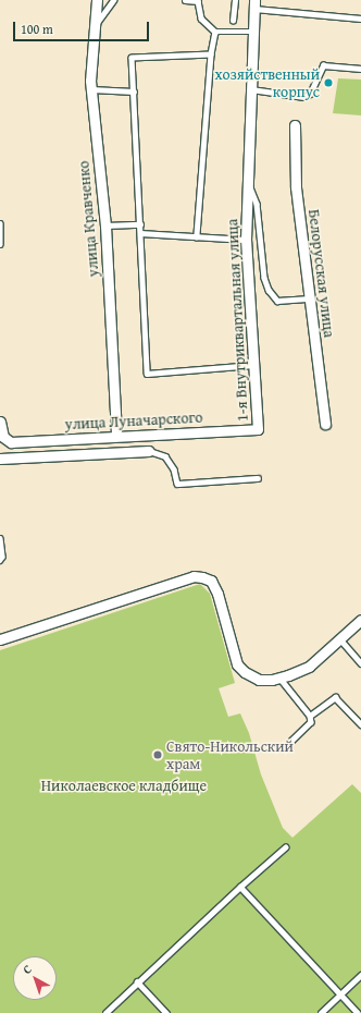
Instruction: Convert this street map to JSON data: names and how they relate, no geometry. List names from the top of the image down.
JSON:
{
  "streets": {
    "street": [
      "улица Кравченко",
      "Белорусская улица",
      "1-я Внутриквартальная улица",
      "улица Луначарского"
    ]
  },
  "crossings": [
    ["улица Кравченко", "улица Луначарского"],
    ["1-я Внутриквартальная улица", "улица Луначарского"]
  ],
  "parks": ["Николаевское кладбище"],
  "places": ["хозяйственный корпус", "Свято-Никольский храм"],
  "scale_bar": "100 m",
  "north": "top left"
}
